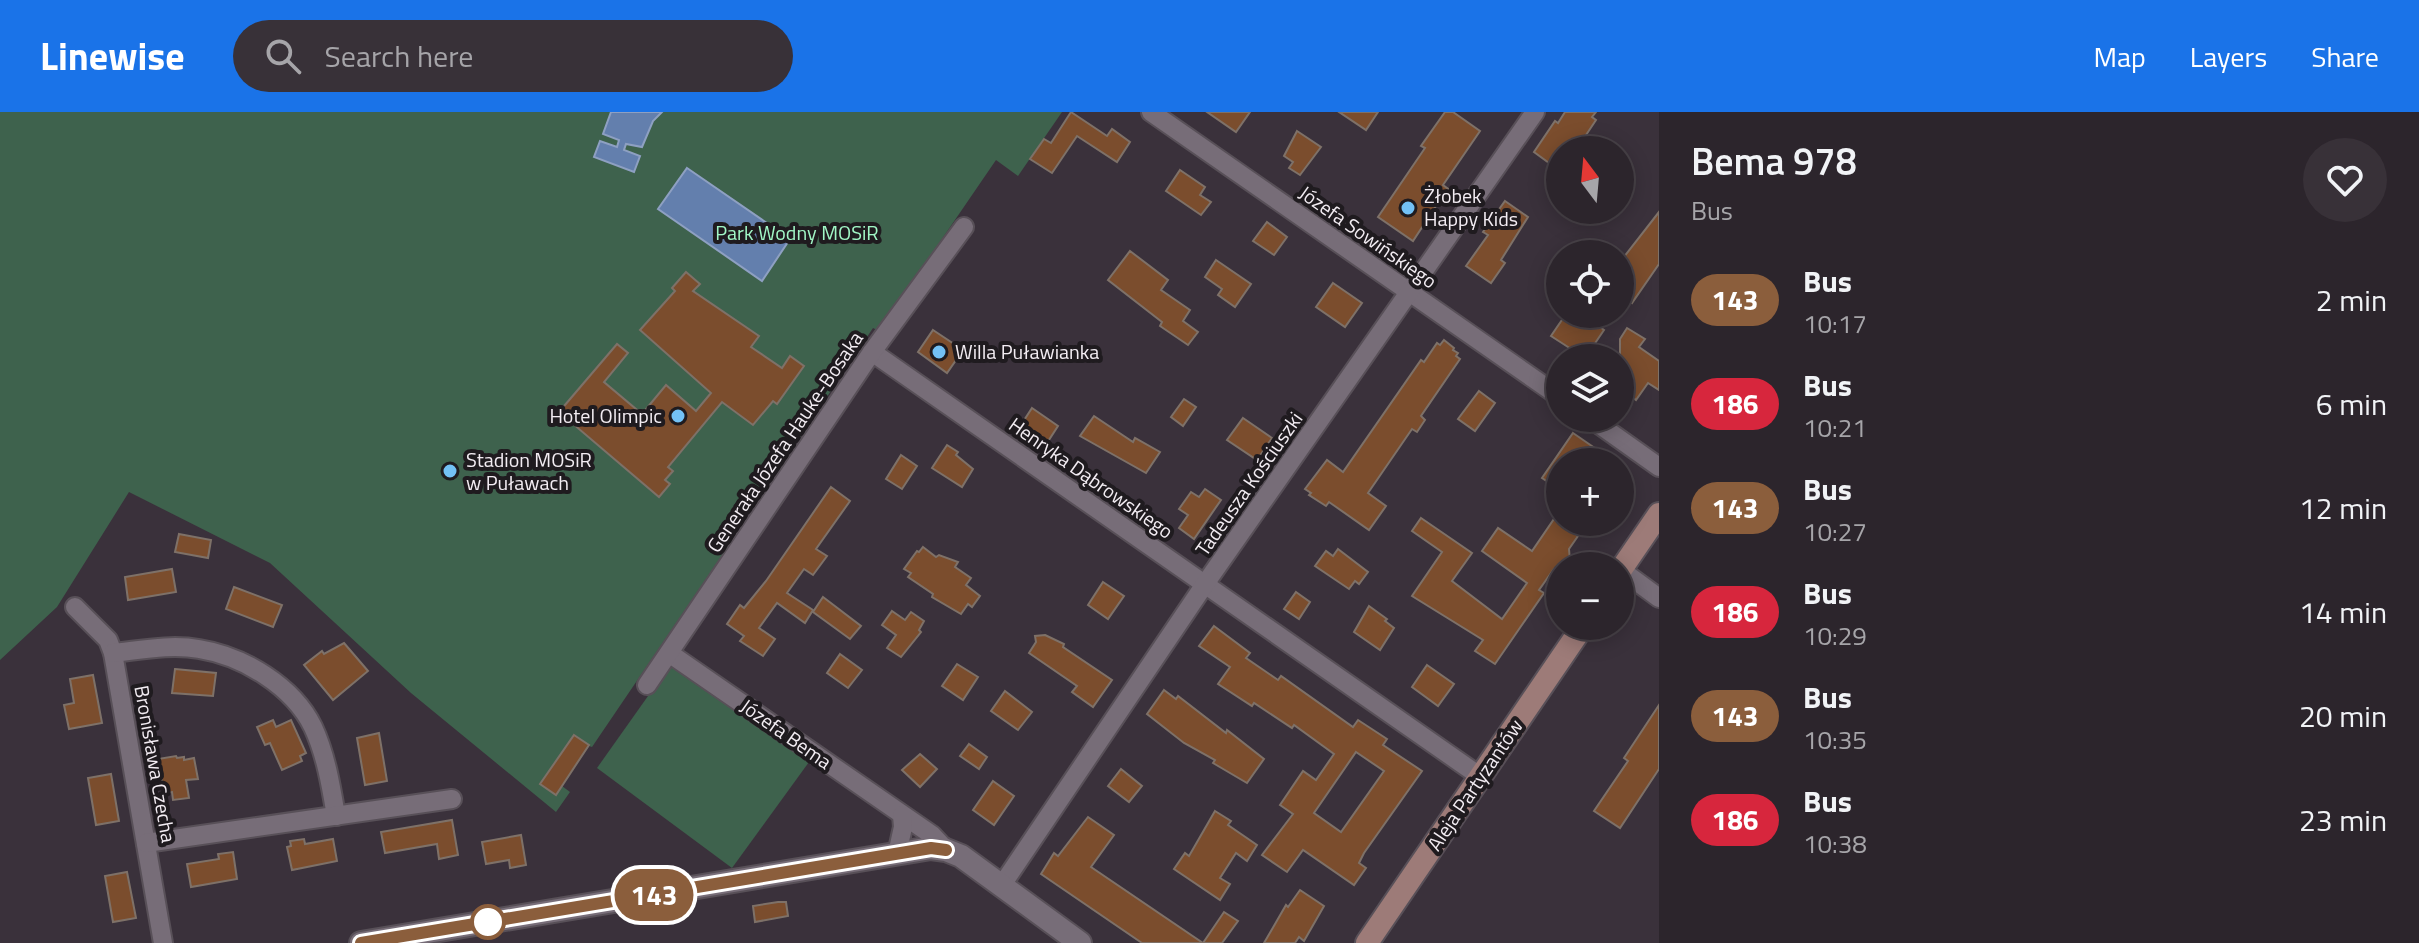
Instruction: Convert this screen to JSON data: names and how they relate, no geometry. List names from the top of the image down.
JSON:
{
  "streets": {
    "main road": ["Aleja Partyzantów"],
    "street": [
      "Józefa Sowińskiego",
      "Generała Józefa Hauke-Bosaka",
      "Henryka Dąbrowskiego",
      "Tadeusza Kościuszki",
      "Józefa Bema",
      "Bronisława Czecha"
    ]
  },
  "crossings": [
    ["Józefa Sowińskiego", "Tadeusza Kościuszki"],
    ["Generała Józefa Hauke-Bosaka", "Henryka Dąbrowskiego"],
    ["Generała Józefa Hauke-Bosaka", "Józefa Bema"],
    ["Henryka Dąbrowskiego", "Tadeusza Kościuszki"],
    ["Henryka Dąbrowskiego", "Aleja Partyzantów"],
    ["Tadeusza Kościuszki", "Józefa Bema"]
  ],
  "parks": ["Park Wodny MOSiR"],
  "places": [
    "Żłobek Happy Kids",
    "Willa Puławianka",
    "Hotel Olimpic",
    "Stadion MOSiR w Puławach"
  ],
  "lines": ["bus line 143"],
  "north": "top",
  "page": {
    "header": "Linewise",
    "search": "Search here",
    "nav": ["Map", "Layers", "Share"],
    "on_map": "143",
    "heading": ["Bema 978", "Bus"],
    "map_buttons": ["+", "−"],
    "list": [
      {
        "mark": "143",
        "name": "Bus",
        "note": "10:17",
        "value": "2 min"
      },
      {
        "mark": "186",
        "name": "Bus",
        "note": "10:21",
        "value": "6 min"
      },
      {
        "mark": "143",
        "name": "Bus",
        "note": "10:27",
        "value": "12 min"
      },
      {
        "mark": "186",
        "name": "Bus",
        "note": "10:29",
        "value": "14 min"
      },
      {
        "mark": "143",
        "name": "Bus",
        "note": "10:35",
        "value": "20 min"
      },
      {
        "mark": "186",
        "name": "Bus",
        "note": "10:38",
        "value": "23 min"
      }
    ]
  }
}
